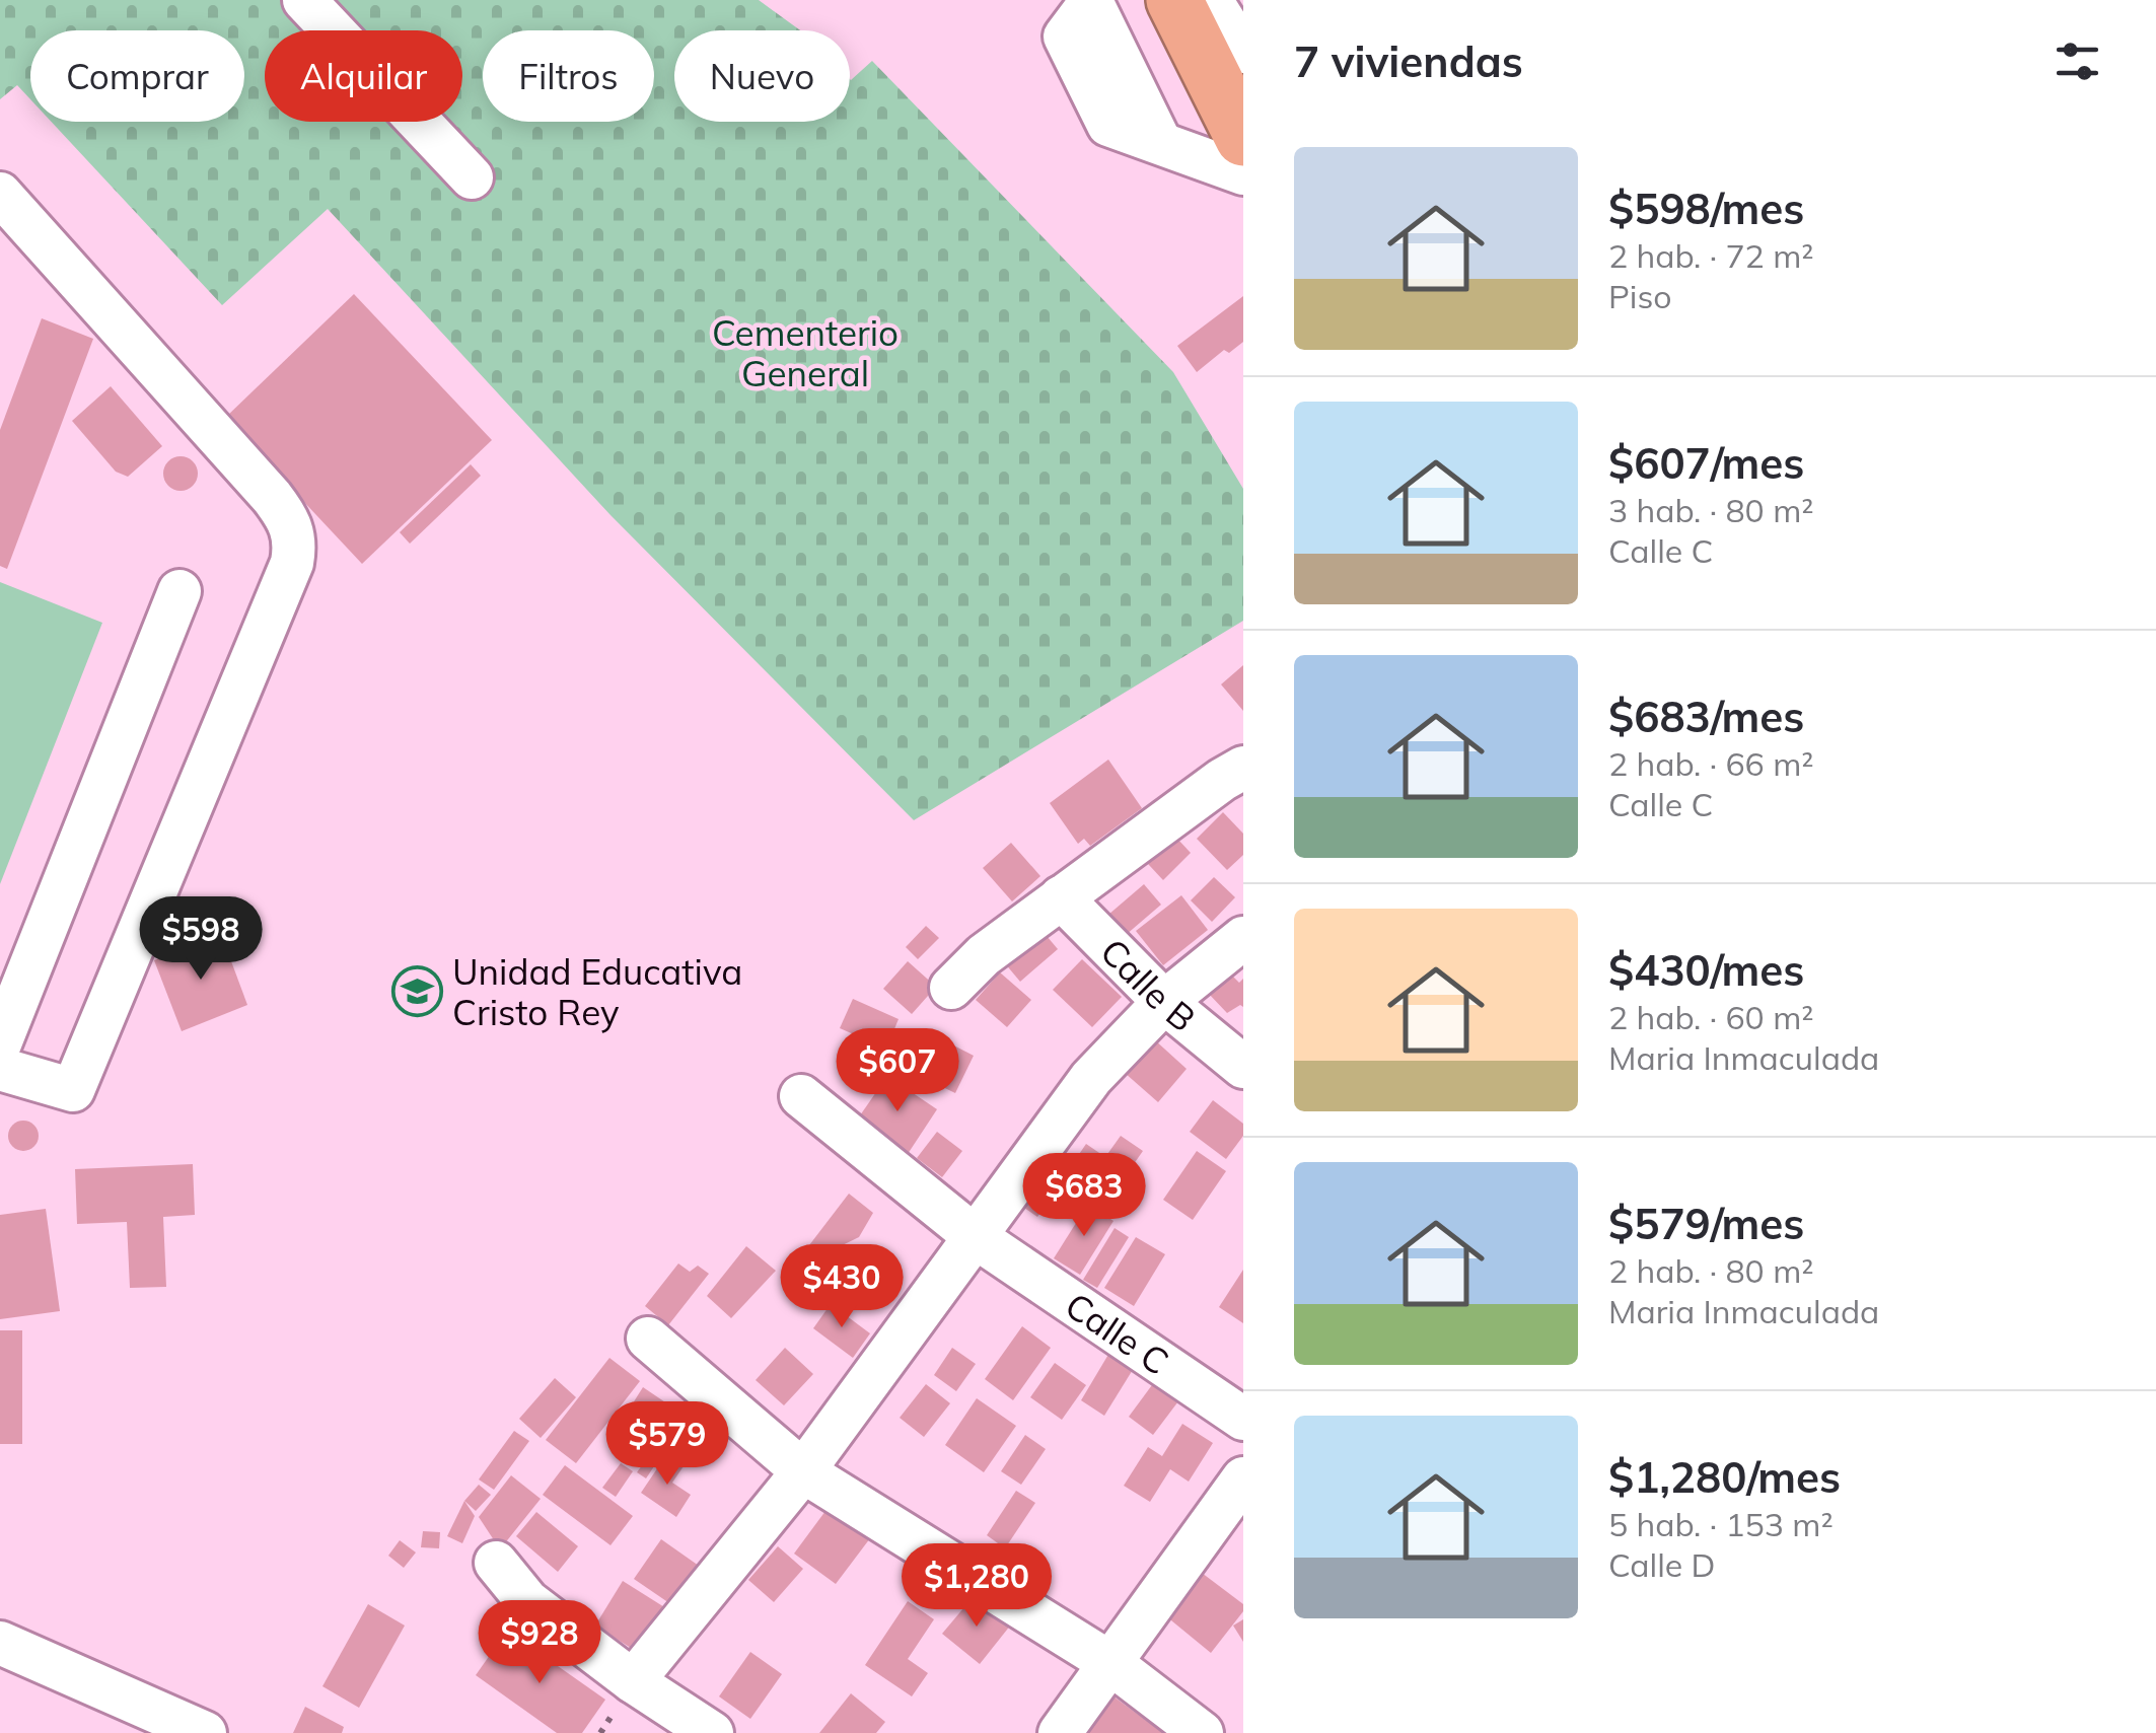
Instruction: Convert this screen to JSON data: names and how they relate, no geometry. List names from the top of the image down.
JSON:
{
  "streets": {
    "street": ["Calle B", "Calle C"]
  },
  "parks": ["Cementerio General"],
  "places": {
    "school or university": ["Unidad Educativa Cristo Rey"]
  },
  "page": {
    "heading": "7 viviendas",
    "chip": [
      "Comprar",
      "Alquilar",
      "Filtros",
      "Nuevo"
    ],
    "list": [
      {
        "name": "$598/mes",
        "note": "2 hab. · 72 m² · Piso"
      },
      {
        "name": "$607/mes",
        "note": "3 hab. · 80 m² · Calle C"
      },
      {
        "name": "$683/mes",
        "note": "2 hab. · 66 m² · Calle C"
      },
      {
        "name": "$430/mes",
        "note": "2 hab. · 60 m² · Maria Inmaculada"
      },
      {
        "name": "$579/mes",
        "note": "2 hab. · 80 m² · Maria Inmaculada"
      },
      {
        "name": "$1,280/mes",
        "note": "5 hab. · 153 m² · Calle D"
      }
    ],
    "price": [
      "$598",
      "$607",
      "$683",
      "$430",
      "$579",
      "$1,280",
      "$928"
    ]
  }
}
